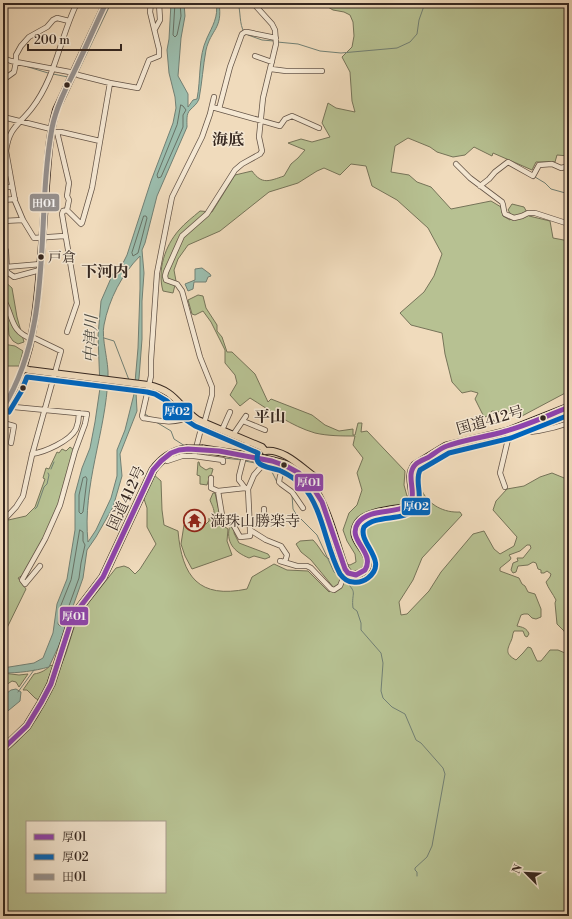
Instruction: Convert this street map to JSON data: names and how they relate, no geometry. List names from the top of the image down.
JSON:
{
  "streets": {
    "highway": ["国道412号"]
  },
  "districts": ["海底", "下河内", "平山"],
  "water": ["中津川"],
  "places": {
    "other": ["戸倉"],
    "temple": ["満珠山勝楽寺"]
  },
  "lines": ["transit line 田01", "transit line 厚02", "transit line 厚01"],
  "legend": ["厚01", "厚02", "田01"],
  "scale_bar": "200 m",
  "north": "top left"
}
